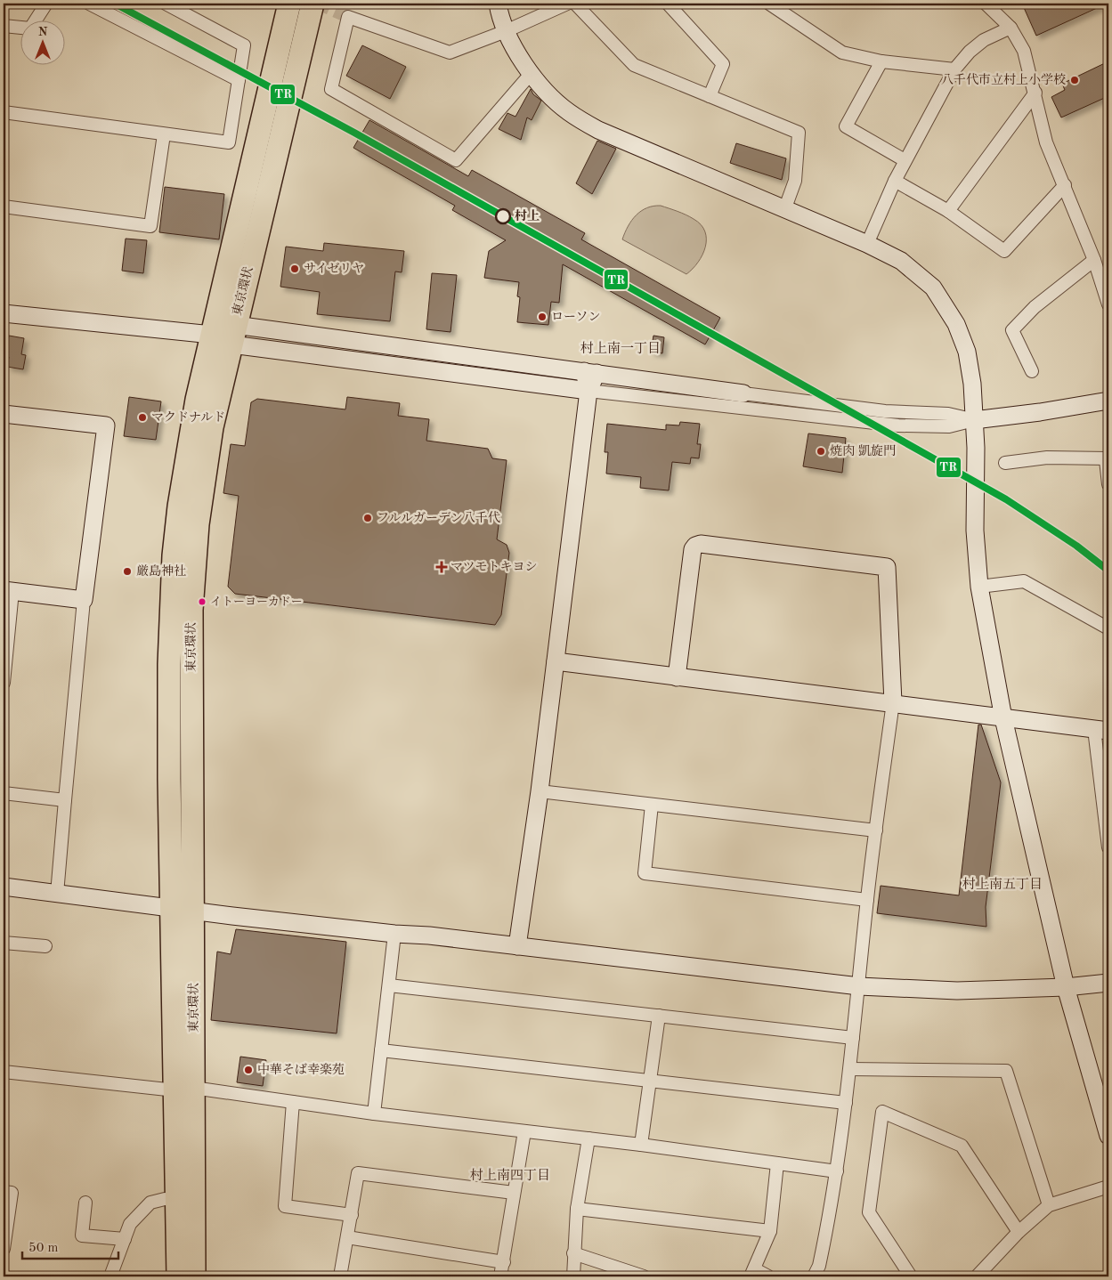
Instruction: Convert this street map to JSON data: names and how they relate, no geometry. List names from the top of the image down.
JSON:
{
  "streets": {
    "highway": ["東京環状"]
  },
  "districts": ["村上南一丁目", "村上南五丁目", "村上南四丁目"],
  "places": {
    "other": [
      "八千代市立村上小学校",
      "村上",
      "サイゼリヤ",
      "ローソン",
      "マクドナルド",
      "焼肉 凱旋門",
      "フルルガーデン八千代",
      "厳島神社",
      "イトーヨーカドー",
      "中華そば幸楽苑"
    ],
    "health": ["マツモトキヨシ"]
  },
  "lines": ["transit line TR"],
  "scale_bar": "50 m",
  "north": "top"
}
